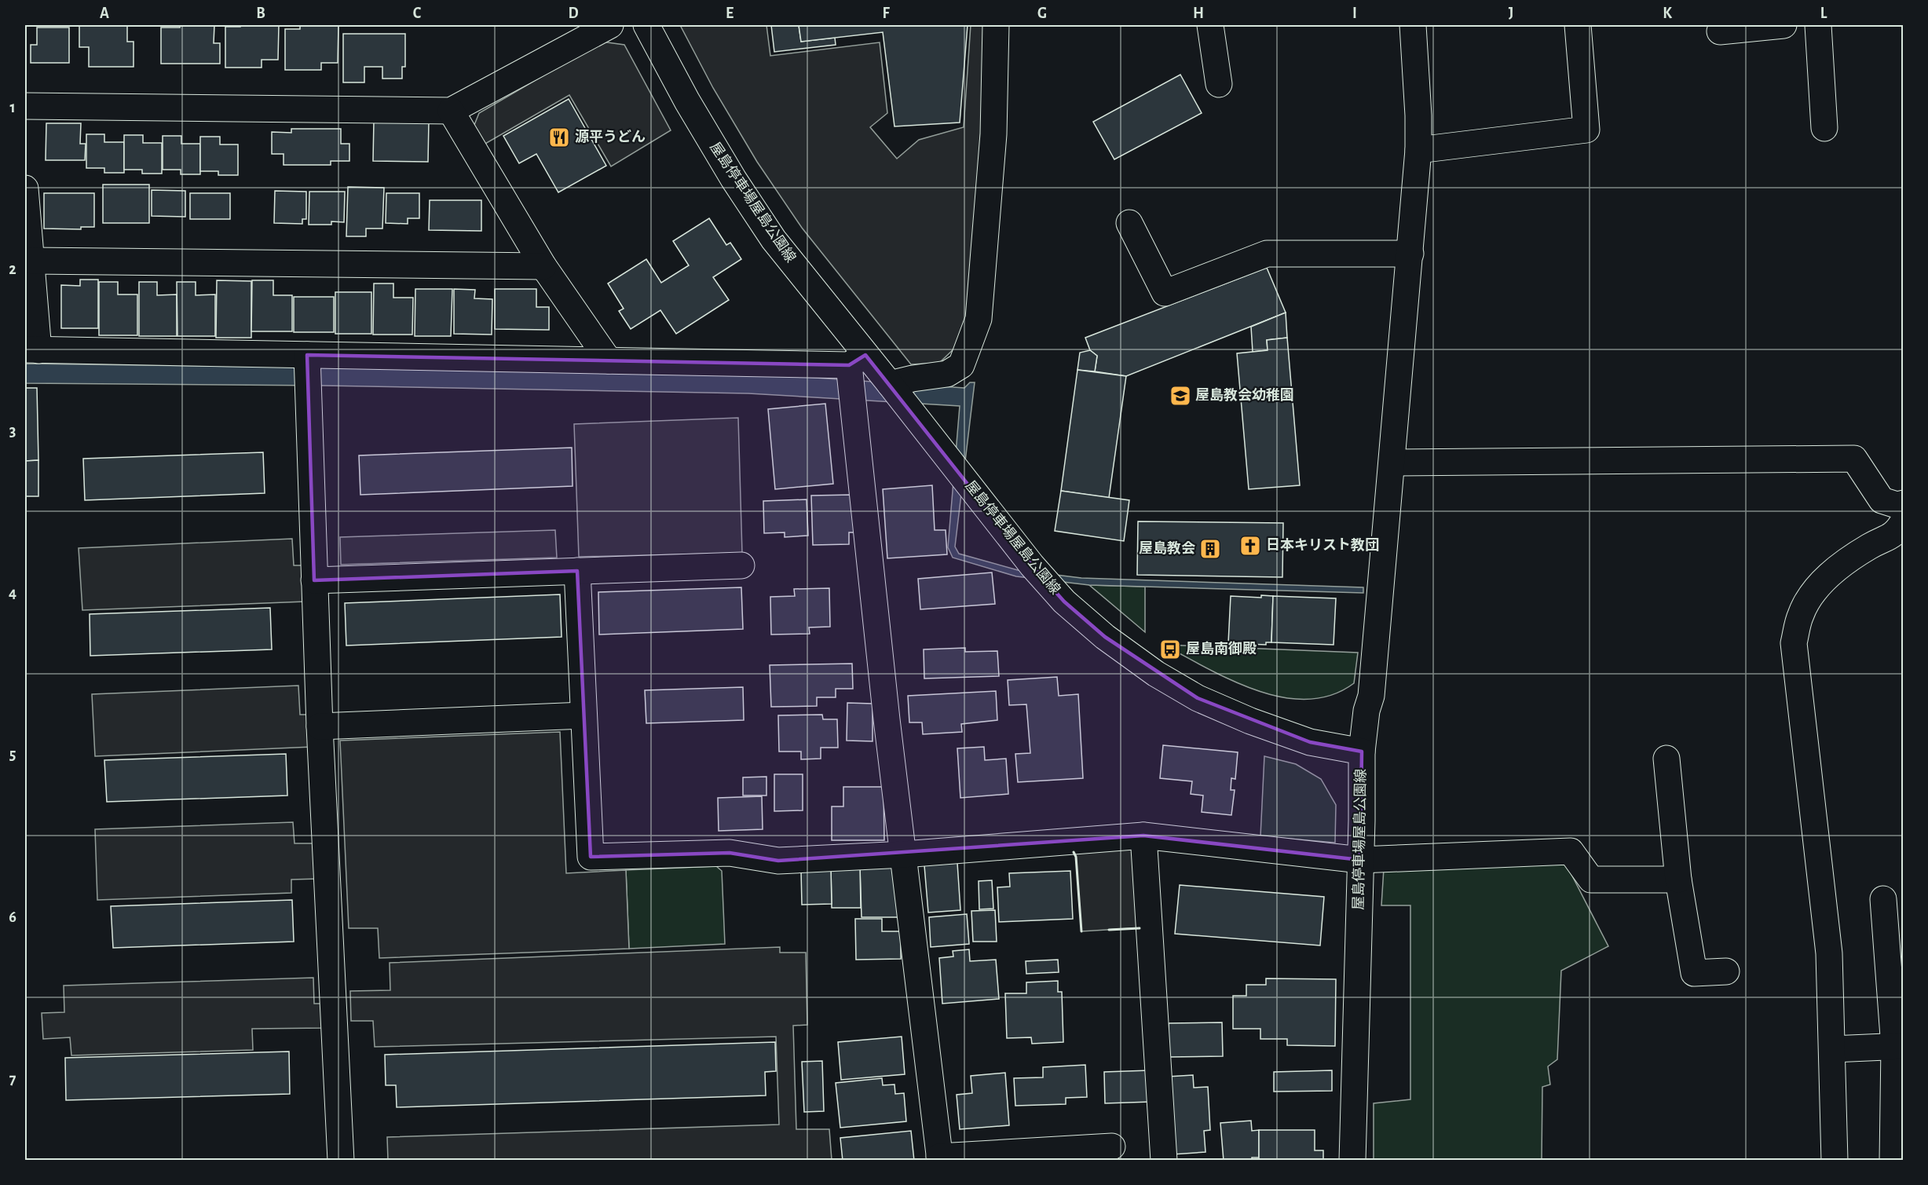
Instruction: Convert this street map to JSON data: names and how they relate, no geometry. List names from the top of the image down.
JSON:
{
  "streets": {
    "street": ["屋島停車場屋島公園線"]
  },
  "places": {
    "restaurant": ["源平うどん"],
    "school or university": ["屋島教会幼稚園"],
    "church": ["日本キリスト教団"],
    "building": ["屋島教会"],
    "bus stop": ["屋島南御殿"]
  },
  "grid": {
    "columns": [
      "A",
      "B",
      "C",
      "D",
      "E",
      "F",
      "G",
      "H",
      "I",
      "J",
      "K",
      "L"
    ],
    "rows": [
      "1",
      "2",
      "3",
      "4",
      "5",
      "6",
      "7"
    ]
  }
}
